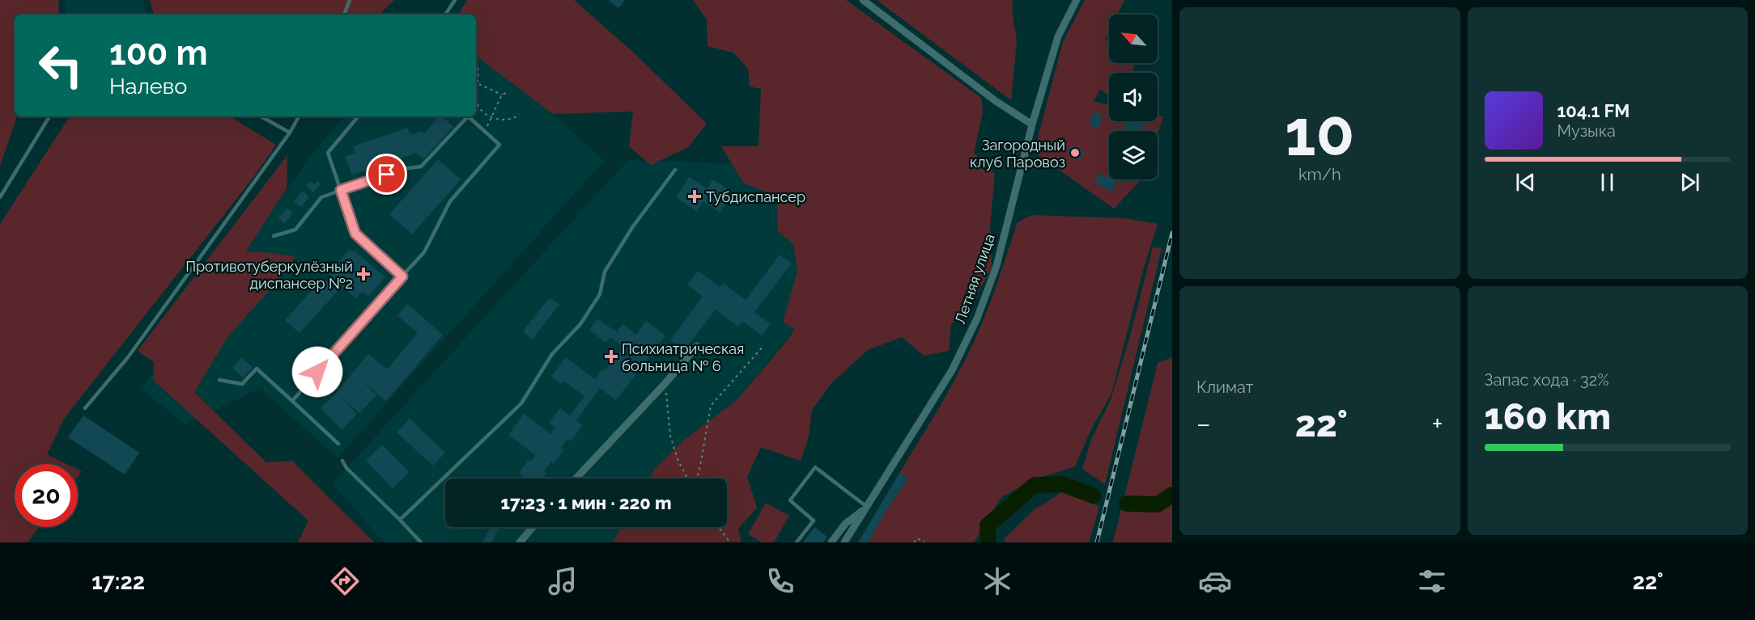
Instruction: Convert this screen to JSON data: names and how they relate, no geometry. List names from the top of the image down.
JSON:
{
  "streets": {
    "street": ["Летняя улица"]
  },
  "places": {
    "other": ["Загородный клуб Паровоз"],
    "health": ["Тубдиспансер", "Противотуберкулёзный диспансер №2", "Психиатрическая больница № 6"]
  },
  "north": "top left",
  "page": {
    "tile": [
      ["10", "km/h"],
      "Климат",
      ["Запас хода · 32%", "160 km"]
    ],
    "turn": ["100 m", "Налево"],
    "song": ["104.1 FM", "Музыка"],
    "heat": ["−", "22°", "+"],
    "limit": "20",
    "trip": "17:23 · 1 мин · 220 m",
    "tabs": ["17:22", "22°"]
  }
}
